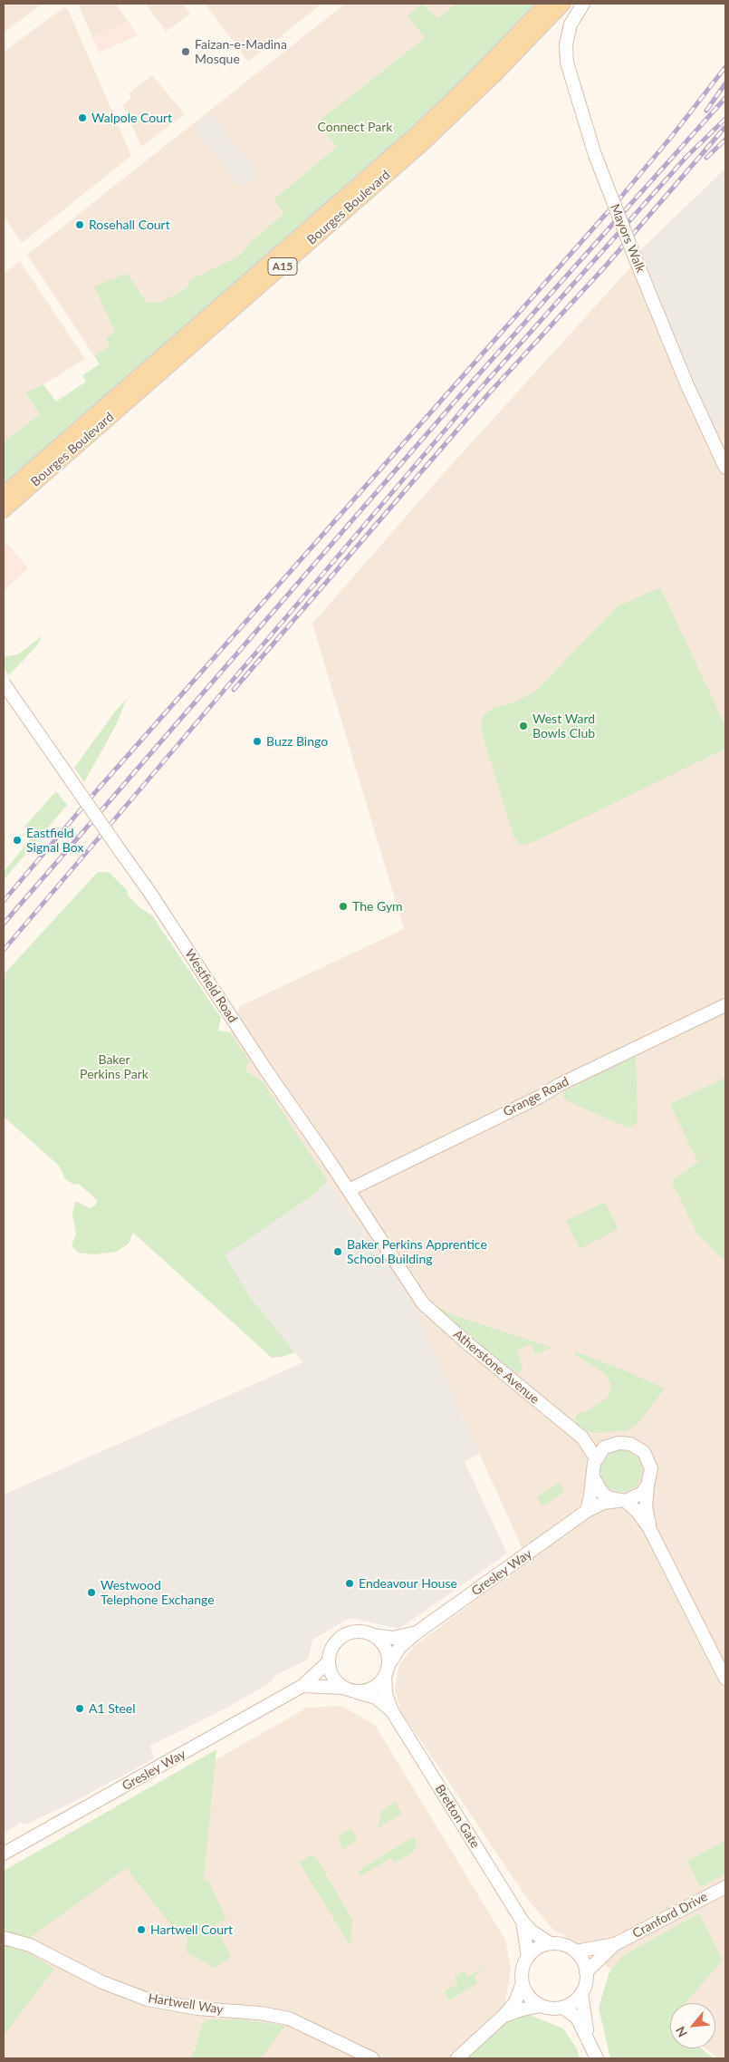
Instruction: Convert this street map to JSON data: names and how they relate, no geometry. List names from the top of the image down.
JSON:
{
  "streets": {
    "main road": ["Bourges Boulevard", "A15"],
    "street": [
      "Mayors Walk",
      "Westfield Road",
      "Grange Road",
      "Atherstone Avenue",
      "Gresley Way",
      "Bretton Gate",
      "Cranford Drive",
      "Hartwell Way"
    ]
  },
  "crossings": [
    ["Westfield Road", "Grange Road"],
    ["Westfield Road", "Atherstone Avenue"],
    ["Atherstone Avenue", "Gresley Way"],
    ["Gresley Way", "Bretton Gate"],
    ["Bretton Gate", "Cranford Drive"]
  ],
  "parks": ["Connect Park", "Baker Perkins Park"],
  "places": [
    "Faizan-e-Madina Mosque",
    "Walpole Court",
    "Rosehall Court",
    "West Ward Bowls Club",
    "Buzz Bingo",
    "Eastfield Signal Box",
    "The Gym",
    "Baker Perkins Apprentice School Building",
    "Endeavour House",
    "Westwood Telephone Exchange",
    "A1 Steel",
    "Hartwell Court"
  ],
  "north": "bottom left"
}
